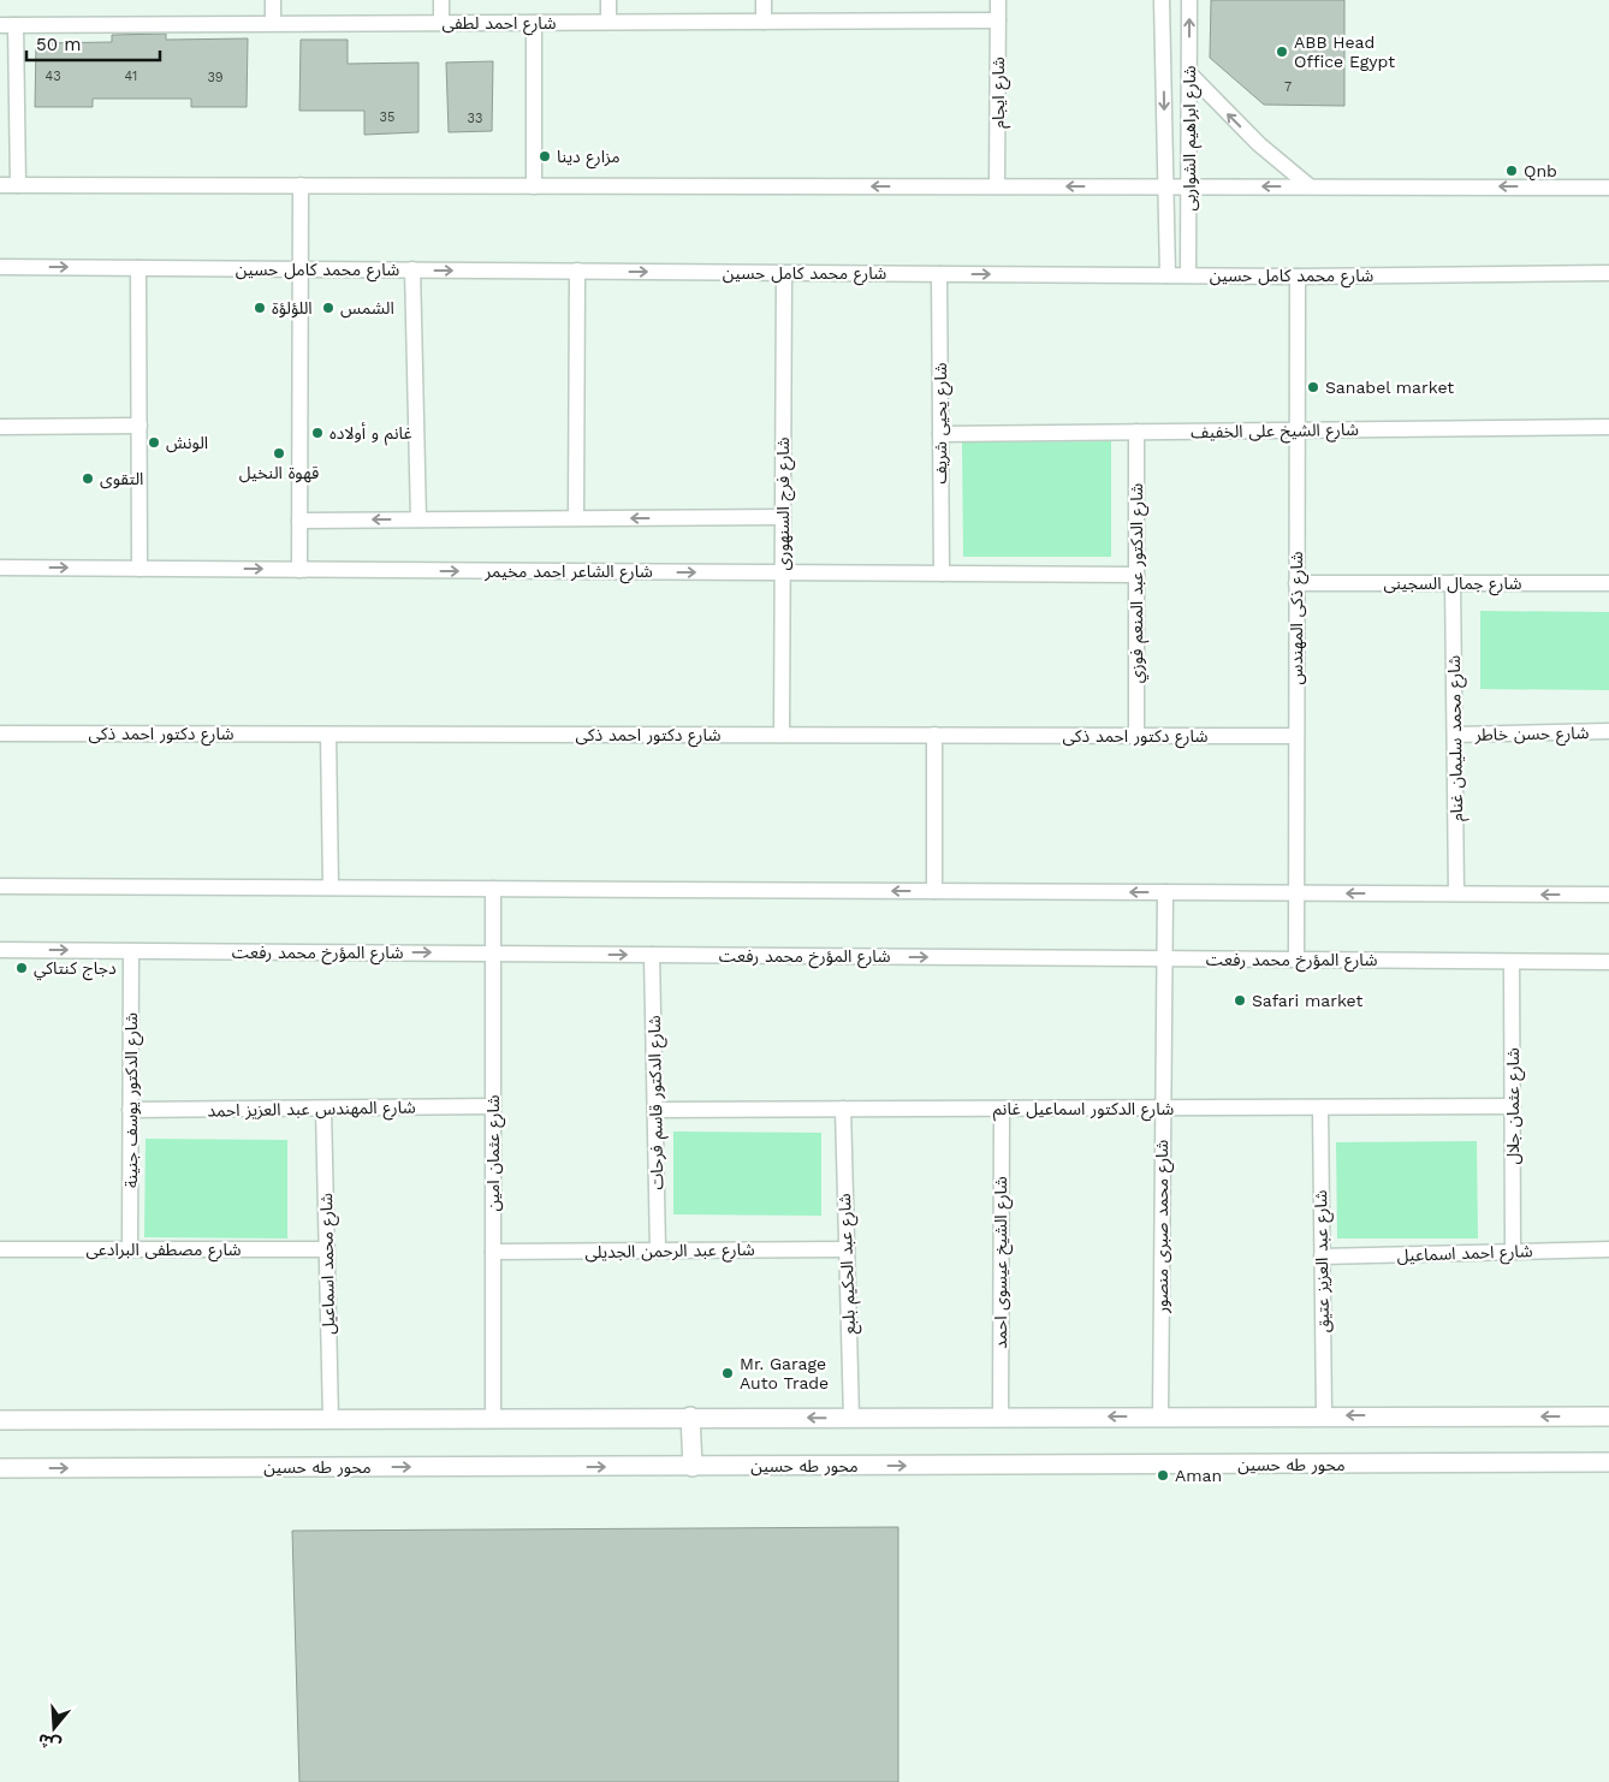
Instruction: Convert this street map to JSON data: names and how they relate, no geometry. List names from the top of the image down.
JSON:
{
  "streets": {
    "street": [
      "شارع احمد لطفى",
      "شارع ايجام",
      "شارع ابراهيم الشواربى",
      "شارع محمد كامل حسين",
      "شارع يحيى شريف",
      "شارع الشيخ على الخفيف",
      "شارع فرج السنهورى",
      "شارع الشاعر احمد مخيمر",
      "شارع الدكتور عبد المنعم فوزي",
      "شارع جمال السجينى",
      "شارع ذكى المهندس",
      "شارع دكتور احمد ذكى",
      "شارع حسن خاطر",
      "شارع محمد سليمان غنام",
      "شارع المؤرخ محمد رفعت",
      "شارع الدكتور يوسف جنينة",
      "شارع الدكتور قاسم فرحات",
      "شارع عثمان جلال",
      "شارع المهندس عبد العزيز احمد",
      "شارع الدكتور اسماعيل غانم",
      "شارع عثمان امين",
      "شارع محمد صبرى منصور",
      "شارع مصطفى البرادعى",
      "شارع عبد الرحمن الجديلى",
      "شارع احمد اسماعيل",
      "شارع عبد العزيز عتيق",
      "شارع الشيخ عيسوى احمد",
      "شارع محمد اسماعيل",
      "شارع عبد الحكيم بلبع",
      "محور طه حسين"
    ]
  },
  "crossings": [
    ["شارع احمد لطفى", "شارع ايجام"],
    ["شارع ابراهيم الشواربى", "شارع محمد كامل حسين"],
    ["شارع محمد كامل حسين", "شارع يحيى شريف"],
    ["شارع محمد كامل حسين", "شارع فرج السنهورى"],
    ["شارع محمد كامل حسين", "شارع ذكى المهندس"],
    ["شارع يحيى شريف", "شارع الشيخ على الخفيف"],
    ["شارع يحيى شريف", "شارع الشاعر احمد مخيمر"],
    ["شارع الشيخ على الخفيف", "شارع الدكتور عبد المنعم فوزي"],
    ["شارع الشيخ على الخفيف", "شارع ذكى المهندس"],
    ["شارع فرج السنهورى", "شارع الشاعر احمد مخيمر"],
    ["شارع فرج السنهورى", "شارع دكتور احمد ذكى"],
    ["شارع الشاعر احمد مخيمر", "شارع الدكتور عبد المنعم فوزي"],
    ["شارع الدكتور عبد المنعم فوزي", "شارع دكتور احمد ذكى"],
    ["شارع جمال السجينى", "شارع ذكى المهندس"],
    ["شارع جمال السجينى", "شارع محمد سليمان غنام"],
    ["شارع ذكى المهندس", "شارع دكتور احمد ذكى"],
    ["شارع ذكى المهندس", "شارع المؤرخ محمد رفعت"],
    ["شارع حسن خاطر", "شارع محمد سليمان غنام"],
    ["شارع المؤرخ محمد رفعت", "شارع الدكتور يوسف جنينة"],
    ["شارع المؤرخ محمد رفعت", "شارع الدكتور قاسم فرحات"],
    ["شارع المؤرخ محمد رفعت", "شارع عثمان جلال"],
    ["شارع المؤرخ محمد رفعت", "شارع عثمان امين"],
    ["شارع المؤرخ محمد رفعت", "شارع محمد صبرى منصور"],
    ["شارع الدكتور يوسف جنينة", "شارع المهندس عبد العزيز احمد"],
    ["شارع الدكتور يوسف جنينة", "شارع مصطفى البرادعى"],
    ["شارع الدكتور قاسم فرحات", "شارع الدكتور اسماعيل غانم"],
    ["شارع الدكتور قاسم فرحات", "شارع عبد الرحمن الجديلى"],
    ["شارع عثمان جلال", "شارع الدكتور اسماعيل غانم"],
    ["شارع عثمان جلال", "شارع احمد اسماعيل"],
    ["شارع المهندس عبد العزيز احمد", "شارع عثمان امين"],
    ["شارع المهندس عبد العزيز احمد", "شارع محمد اسماعيل"],
    ["شارع الدكتور اسماعيل غانم", "شارع محمد صبرى منصور"],
    ["شارع الدكتور اسماعيل غانم", "شارع عبد العزيز عتيق"],
    ["شارع الدكتور اسماعيل غانم", "شارع الشيخ عيسوى احمد"],
    ["شارع الدكتور اسماعيل غانم", "شارع عبد الحكيم بلبع"],
    ["شارع عثمان امين", "شارع عبد الرحمن الجديلى"],
    ["شارع مصطفى البرادعى", "شارع محمد اسماعيل"],
    ["شارع عبد الرحمن الجديلى", "شارع عبد الحكيم بلبع"],
    ["شارع احمد اسماعيل", "شارع عبد العزيز عتيق"]
  ],
  "places": [
    "ABB Head Office Egypt",
    "مزارع دينا",
    "Qnb",
    "اللؤلؤة",
    "الشمس",
    "Sanabel market",
    "غانم و أولاده",
    "الونش",
    "قهوة النخيل",
    "التقوى",
    "دجاج كنتاكي",
    "Safari market",
    "Mr. Garage Auto Trade",
    "Aman"
  ],
  "house_numbers": [
    "43",
    "41",
    "39",
    "7",
    "35",
    "33"
  ],
  "scale_bar": "50 m",
  "north": "bottom"
}
